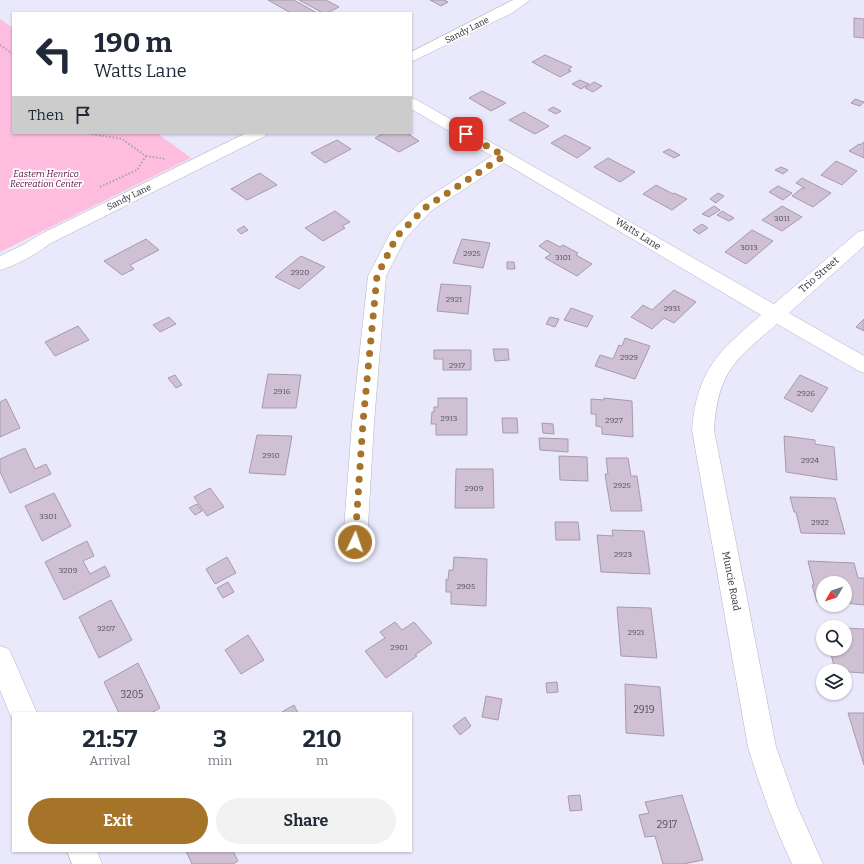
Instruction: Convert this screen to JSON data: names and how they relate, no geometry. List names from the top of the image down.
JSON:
{
  "streets": {
    "street": [
      "Sandy Lane",
      "Watts Lane",
      "Trio Street",
      "Muncie Road"
    ]
  },
  "crossings": [
    ["Watts Lane", "Trio Street"],
    ["Watts Lane", "Muncie Road"],
    ["Trio Street", "Muncie Road"]
  ],
  "parks": ["Eastern Henrico Recreation Center"],
  "house_numbers": [
    "3011",
    "3013",
    "2925",
    "3101",
    "2920",
    "2921",
    "2931",
    "2929",
    "2917",
    "2916",
    "2926",
    "2913",
    "2927",
    "2910",
    "2924",
    "2925",
    "2909",
    "3301",
    "2922",
    "2923",
    "3209",
    "2905",
    "3207",
    "2921",
    "2901",
    "3205",
    "2919",
    "2917"
  ],
  "north": "bottom left",
  "page": {
    "turn": ["190 m", "Watts Lane"],
    "then": "Then",
    "eta": [
      "21:57",
      "Arrival",
      "3",
      "min",
      "210",
      "m"
    ],
    "buttons": ["Exit", "Share"]
  }
}
